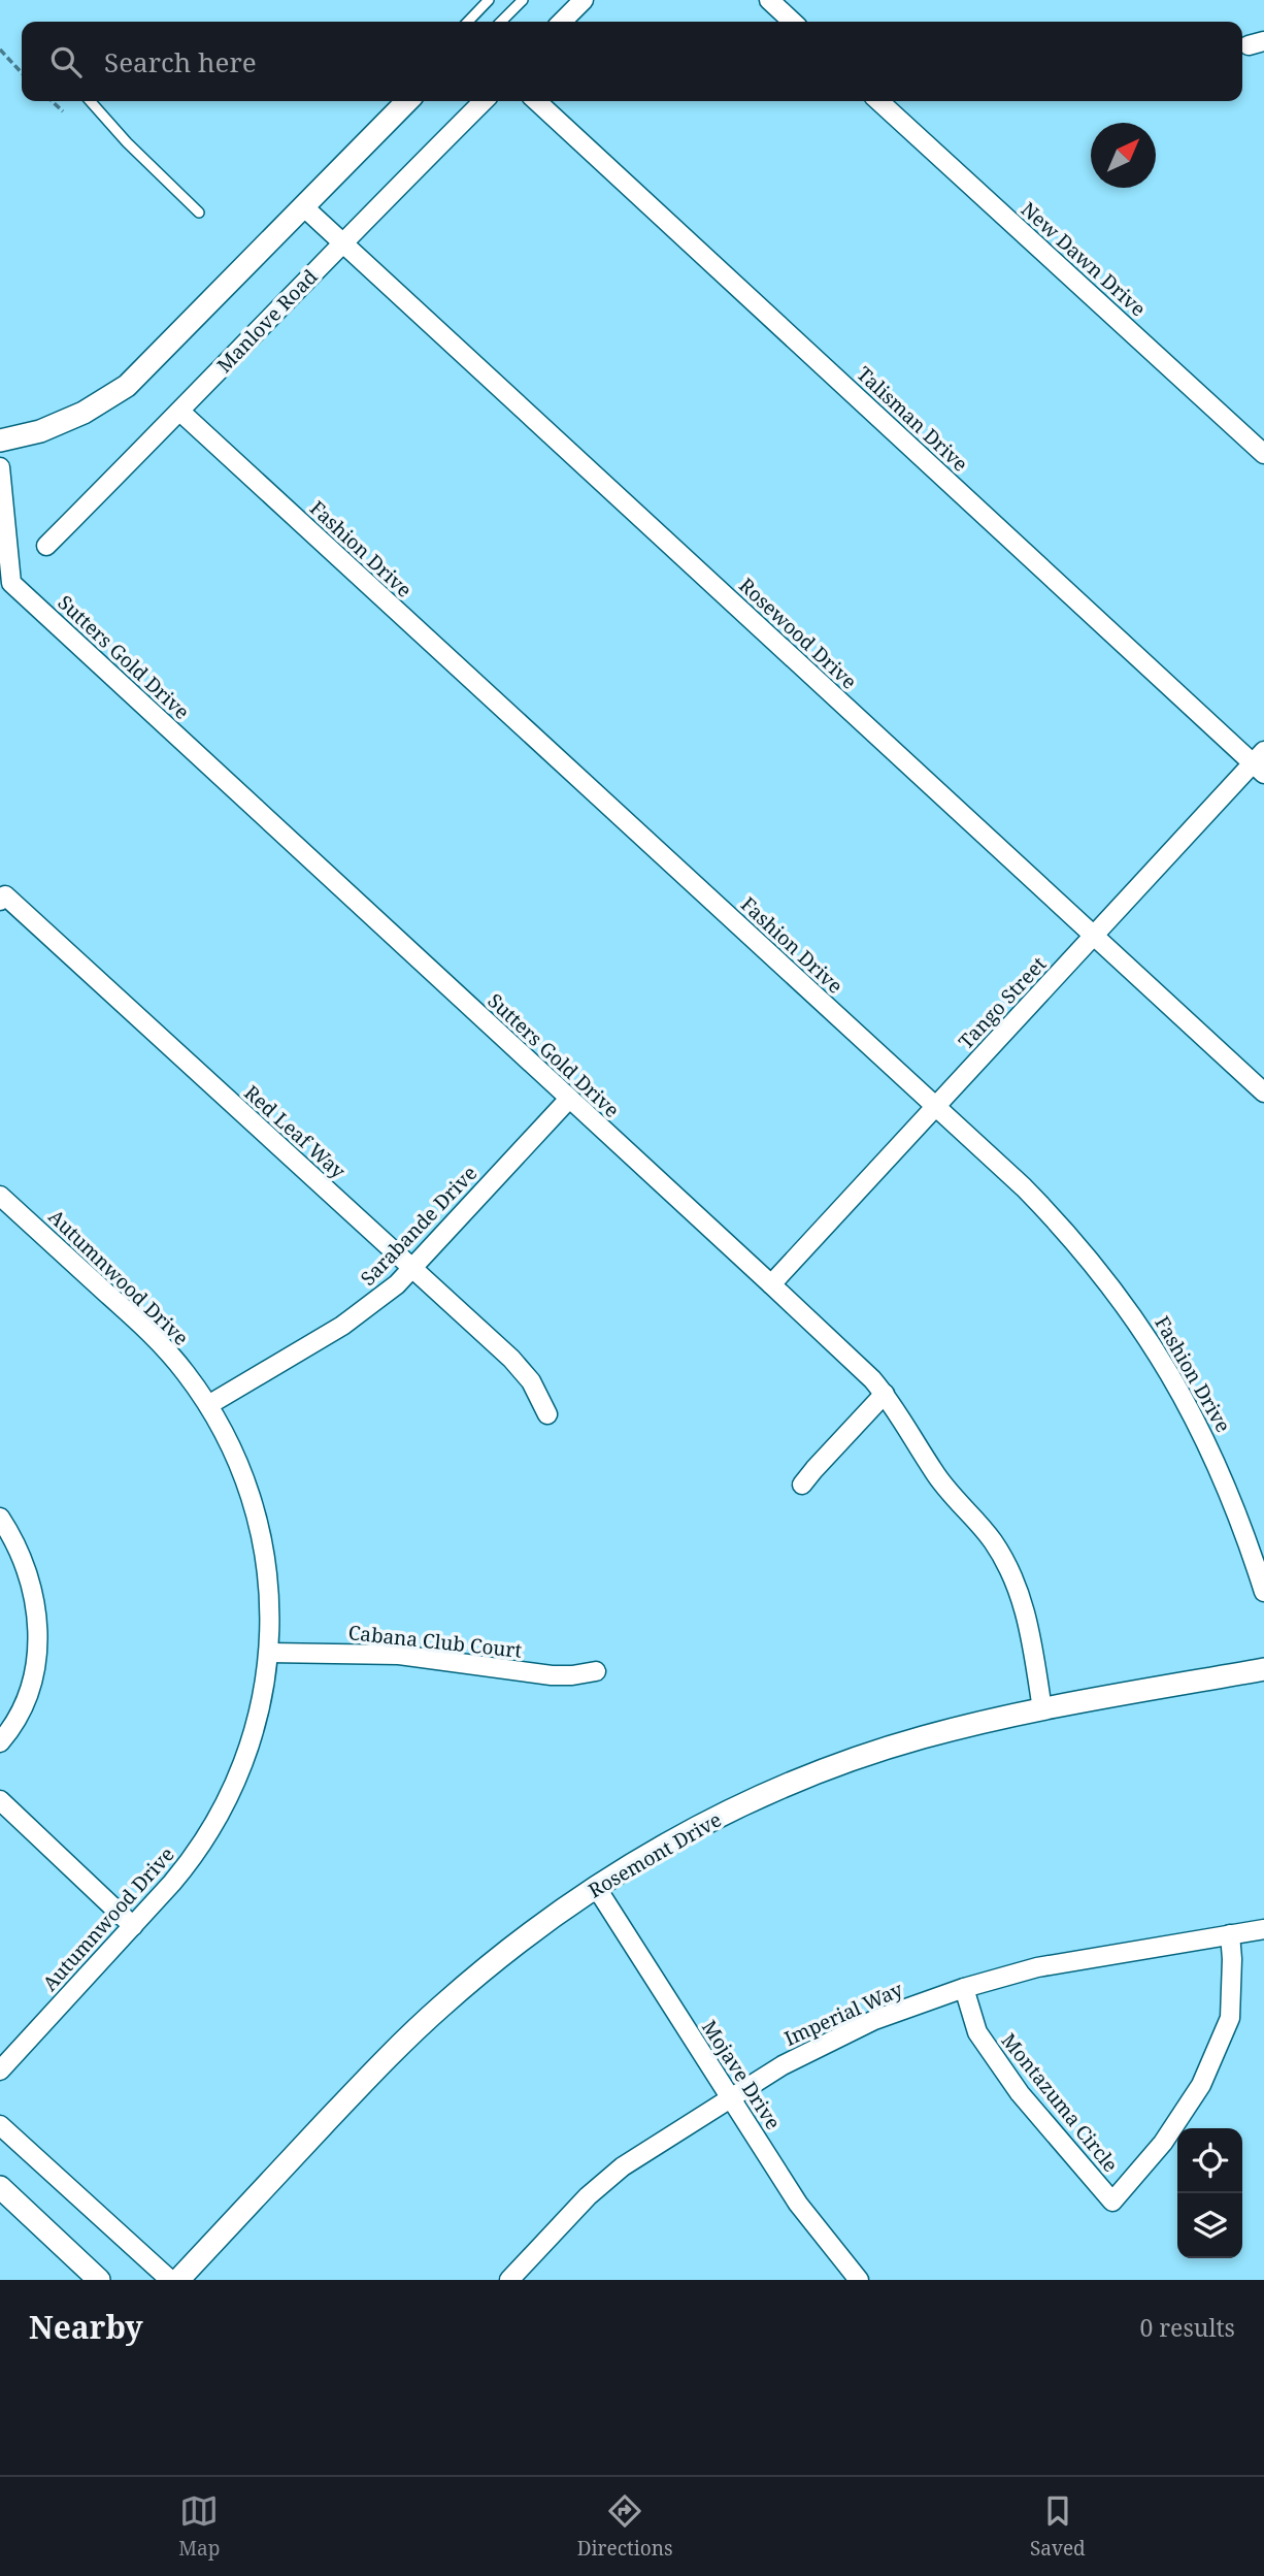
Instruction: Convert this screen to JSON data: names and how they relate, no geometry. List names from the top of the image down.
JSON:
{
  "streets": {
    "street": [
      "New Dawn Drive",
      "Manlove Road",
      "Talisman Drive",
      "Fashion Drive",
      "Rosewood Drive",
      "Sutters Gold Drive",
      "Tango Street",
      "Red Leaf Way",
      "Sarabande Drive",
      "Autumnwood Drive",
      "Cabana Club Court",
      "Rosemont Drive",
      "Imperial Way",
      "Mojave Drive",
      "Montazuma Circle"
    ]
  },
  "crossings": [
    ["Manlove Road", "Fashion Drive"],
    ["Manlove Road", "Rosewood Drive"],
    ["Talisman Drive", "Tango Street"],
    ["Fashion Drive", "Tango Street"],
    ["Rosewood Drive", "Tango Street"],
    ["Sutters Gold Drive", "Tango Street"],
    ["Sutters Gold Drive", "Sarabande Drive"],
    ["Sutters Gold Drive", "Rosemont Drive"],
    ["Red Leaf Way", "Sarabande Drive"],
    ["Sarabande Drive", "Autumnwood Drive"],
    ["Autumnwood Drive", "Cabana Club Court"],
    ["Rosemont Drive", "Mojave Drive"],
    ["Imperial Way", "Mojave Drive"],
    ["Imperial Way", "Montazuma Circle"]
  ],
  "north": "top right",
  "page": {
    "search": "Search here",
    "heading": ["Nearby", "0 results"],
    "nav": ["Map", "Directions", "Saved"]
  }
}
